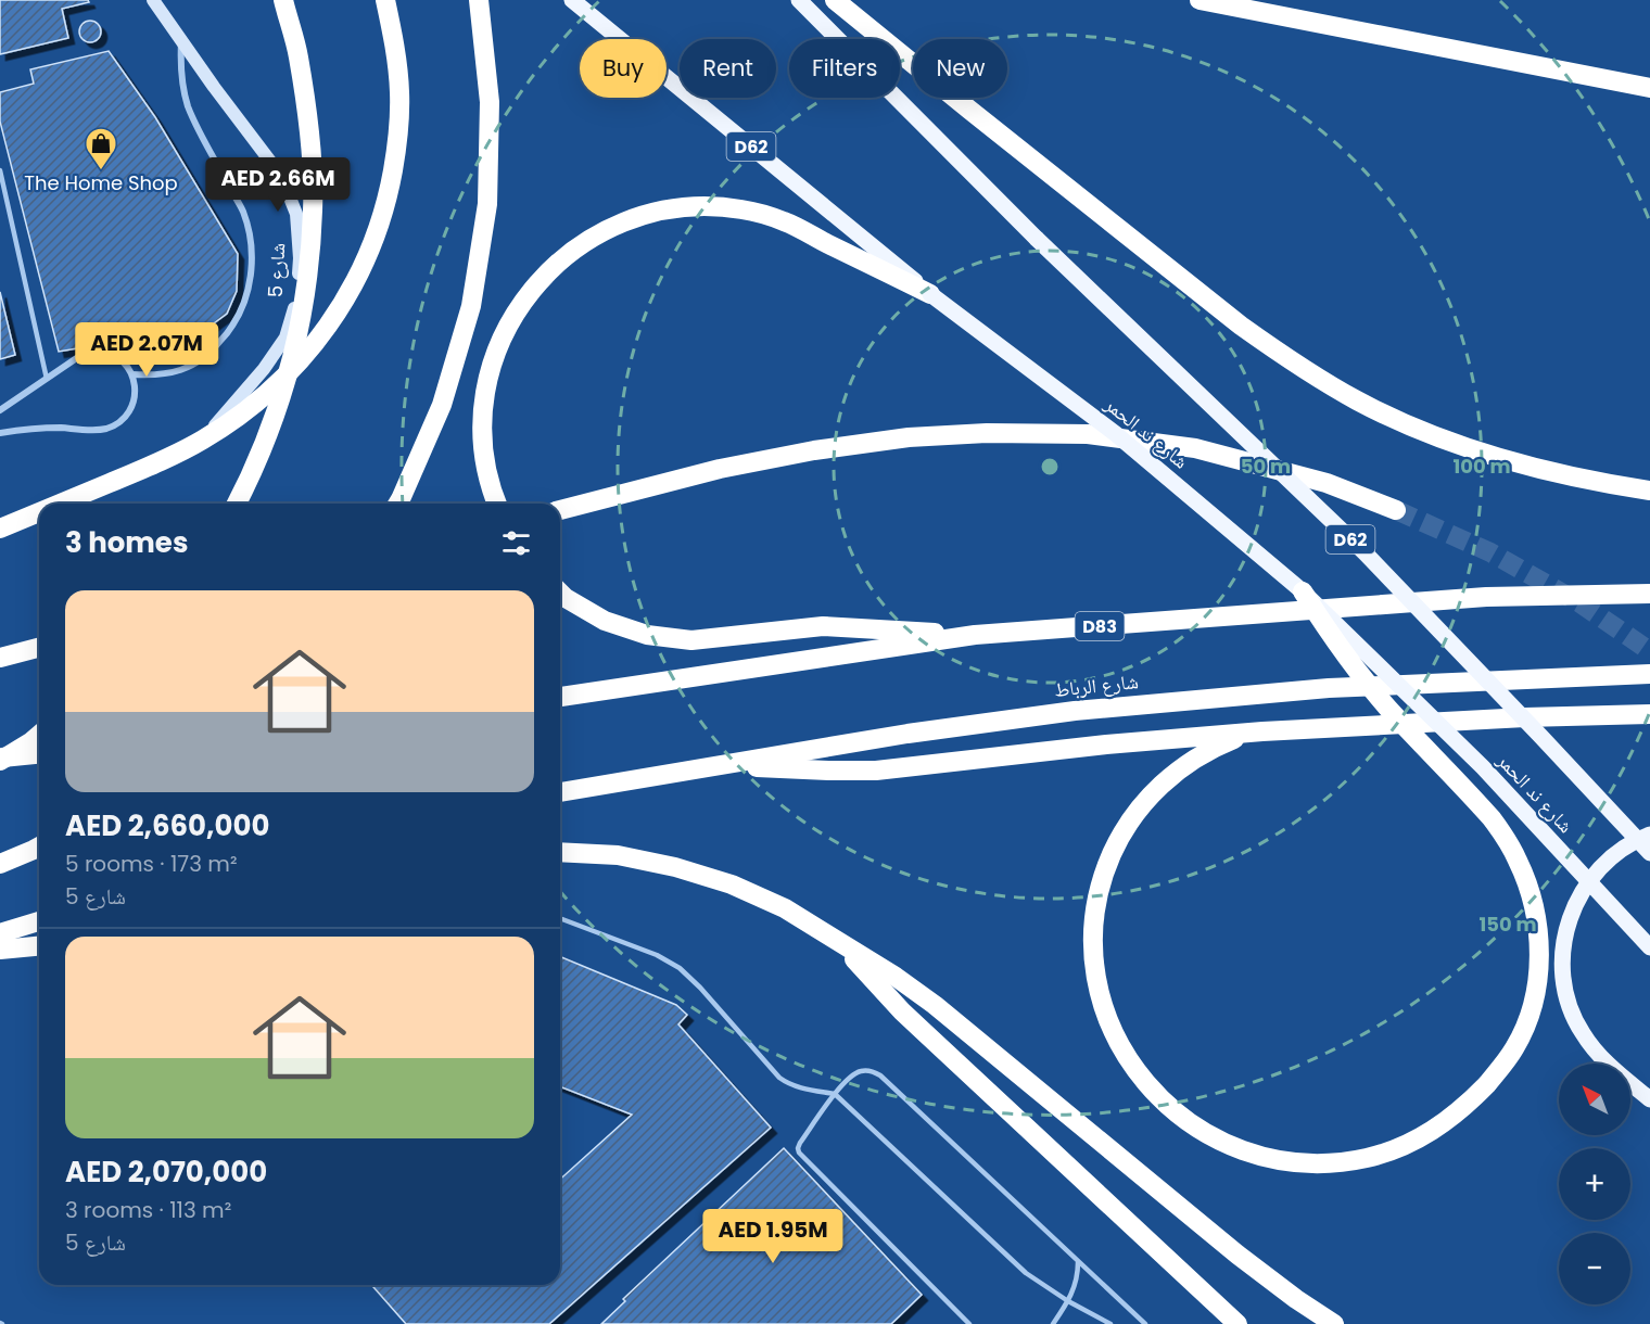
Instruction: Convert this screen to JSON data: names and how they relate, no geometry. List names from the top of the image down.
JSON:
{
  "streets": {
    "highway": ["D83", "شارع الرباط"],
    "main road": ["D62", "شارع ند الحمر"],
    "street": ["شارع 5"]
  },
  "places": {
    "shop": ["The Home Shop"]
  },
  "north": "top left",
  "page": {
    "chip": [
      "Buy",
      "Rent",
      "Filters",
      "New"
    ],
    "price": ["AED 2.66M", "AED 2.07M", "AED 1.95M"],
    "heading": "3 homes",
    "list": [
      {
        "name": "AED 2,660,000",
        "note": "5 rooms · 173 m² · شارع 5"
      },
      {
        "name": "AED 2,070,000",
        "note": "3 rooms · 113 m² · شارع 5"
      }
    ],
    "map_buttons": ["+", "−"]
  },
  "rings": ["50 m", "100 m", "150 m"]
}
